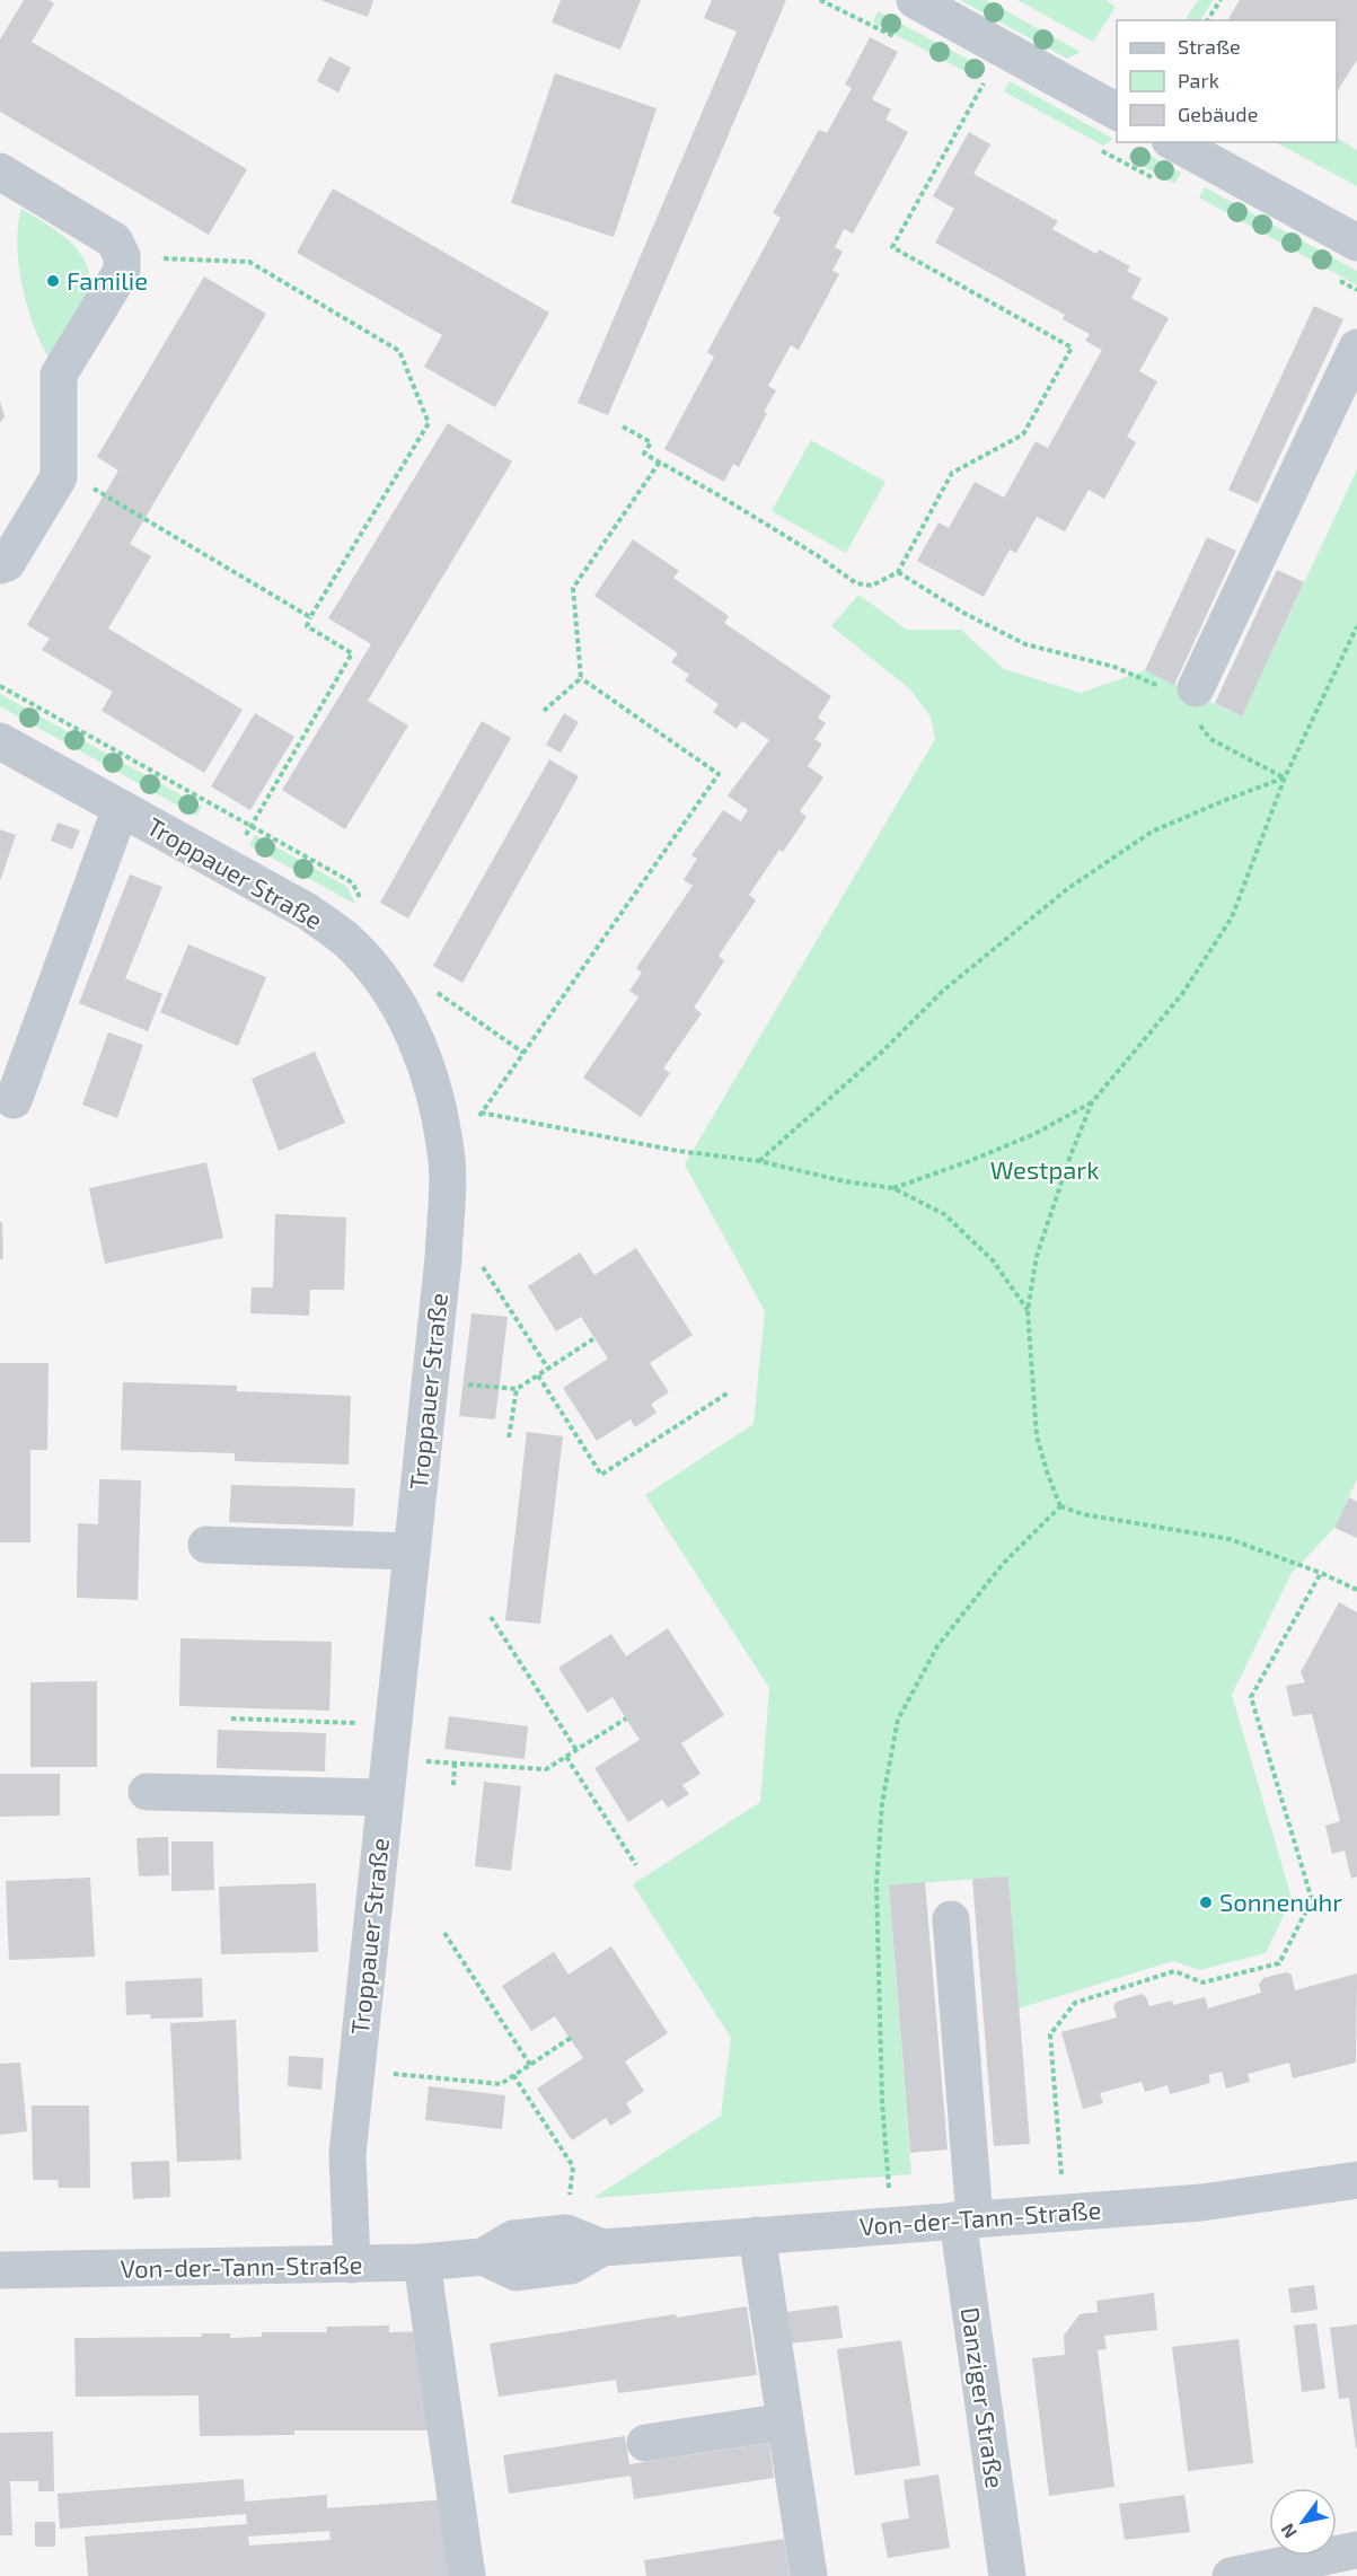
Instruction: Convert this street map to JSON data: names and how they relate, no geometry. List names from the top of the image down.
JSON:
{
  "streets": {
    "street": ["Troppauer Straße", "Von-der-Tann-Straße", "Danziger Straße"]
  },
  "crossings": [
    ["Troppauer Straße", "Von-der-Tann-Straße"],
    ["Von-der-Tann-Straße", "Danziger Straße"]
  ],
  "parks": ["Westpark"],
  "places": ["Familie", "Sonnenuhr"],
  "legend": ["Straße", "Park", "Gebäude"],
  "north": "bottom left"
}
